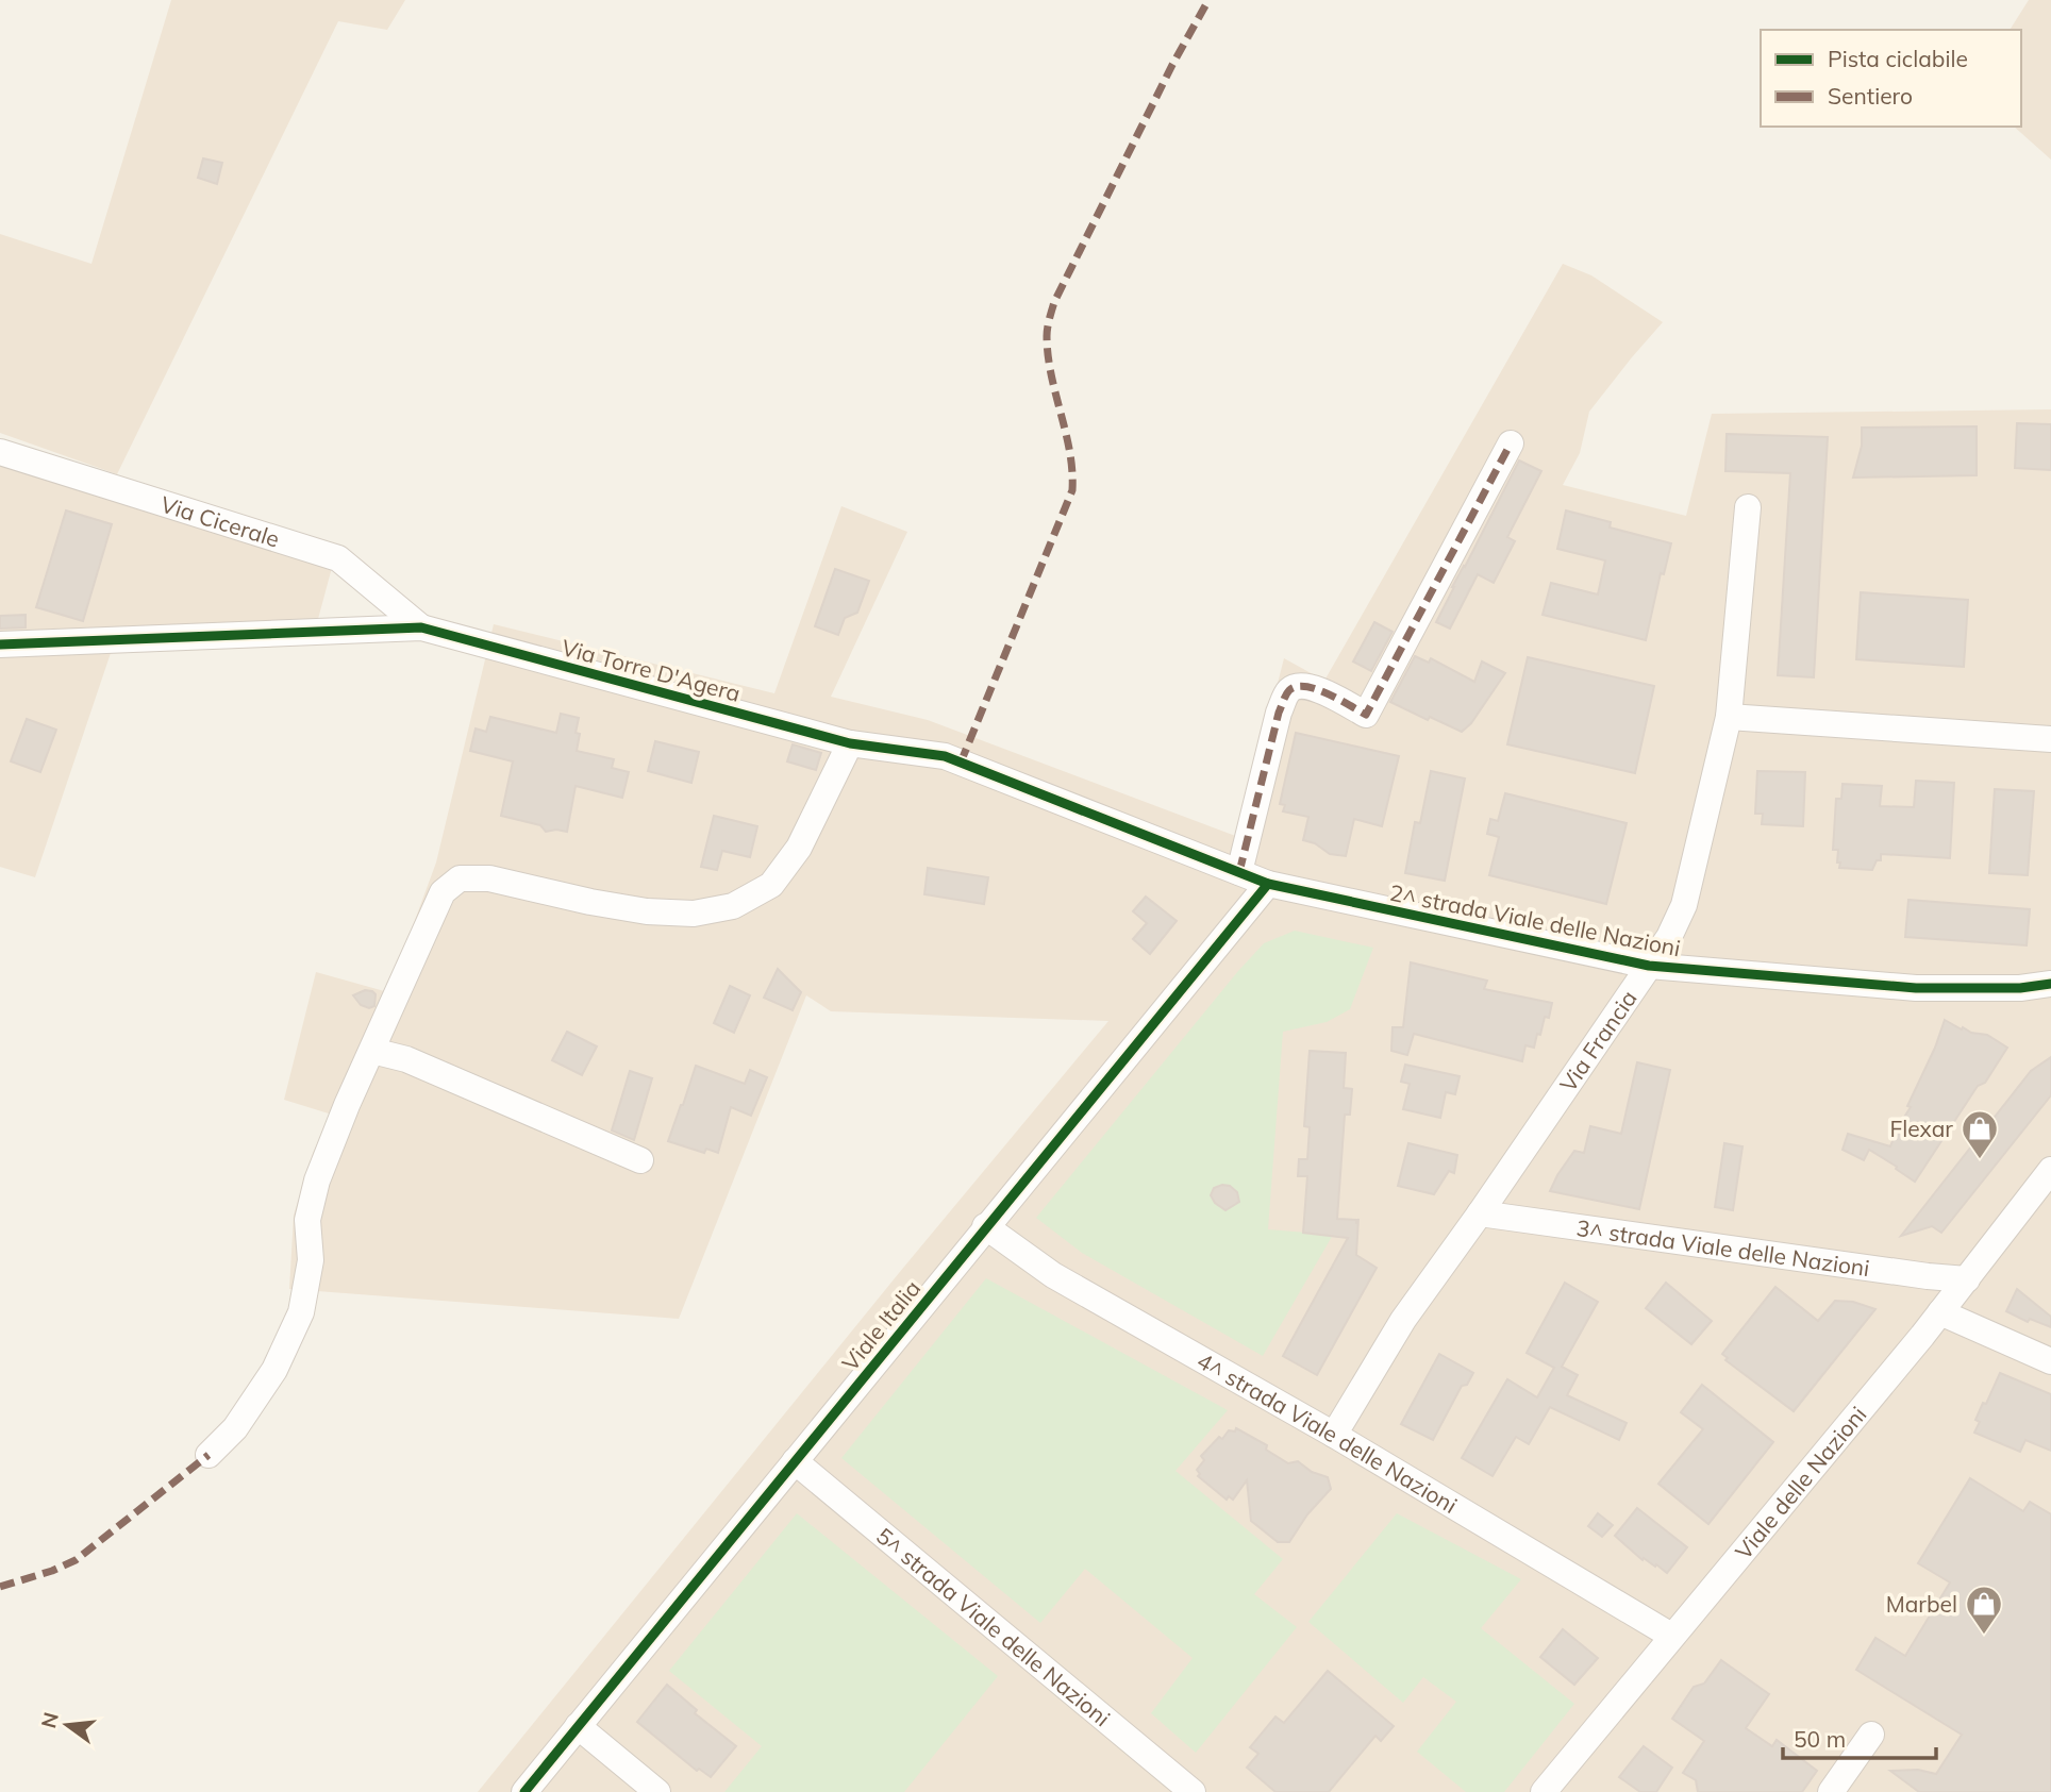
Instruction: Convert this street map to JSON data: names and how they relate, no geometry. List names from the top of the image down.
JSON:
{
  "streets": {
    "street": [
      "Via Cicerale",
      "Via Torre D'Agera",
      "2^ strada Viale delle Nazioni",
      "Via Francia",
      "3^ strada Viale delle Nazioni",
      "Viale Italia",
      "4^ strada Viale delle Nazioni",
      "Viale delle Nazioni",
      "5^ strada Viale delle Nazioni"
    ]
  },
  "crossings": [
    ["Via Cicerale", "Via Torre D'Agera"],
    ["Via Torre D'Agera", "2^ strada Viale delle Nazioni"],
    ["Via Torre D'Agera", "Viale Italia"],
    ["2^ strada Viale delle Nazioni", "Via Francia"],
    ["2^ strada Viale delle Nazioni", "Viale Italia"],
    ["Via Francia", "3^ strada Viale delle Nazioni"],
    ["Via Francia", "4^ strada Viale delle Nazioni"],
    ["3^ strada Viale delle Nazioni", "Viale delle Nazioni"],
    ["Viale Italia", "4^ strada Viale delle Nazioni"],
    ["Viale Italia", "5^ strada Viale delle Nazioni"],
    ["4^ strada Viale delle Nazioni", "Viale delle Nazioni"]
  ],
  "places": {
    "shop": ["Flexar", "Marbel"]
  },
  "legend": ["Pista ciclabile", "Sentiero"],
  "scale_bar": "50 m",
  "north": "left"
}
